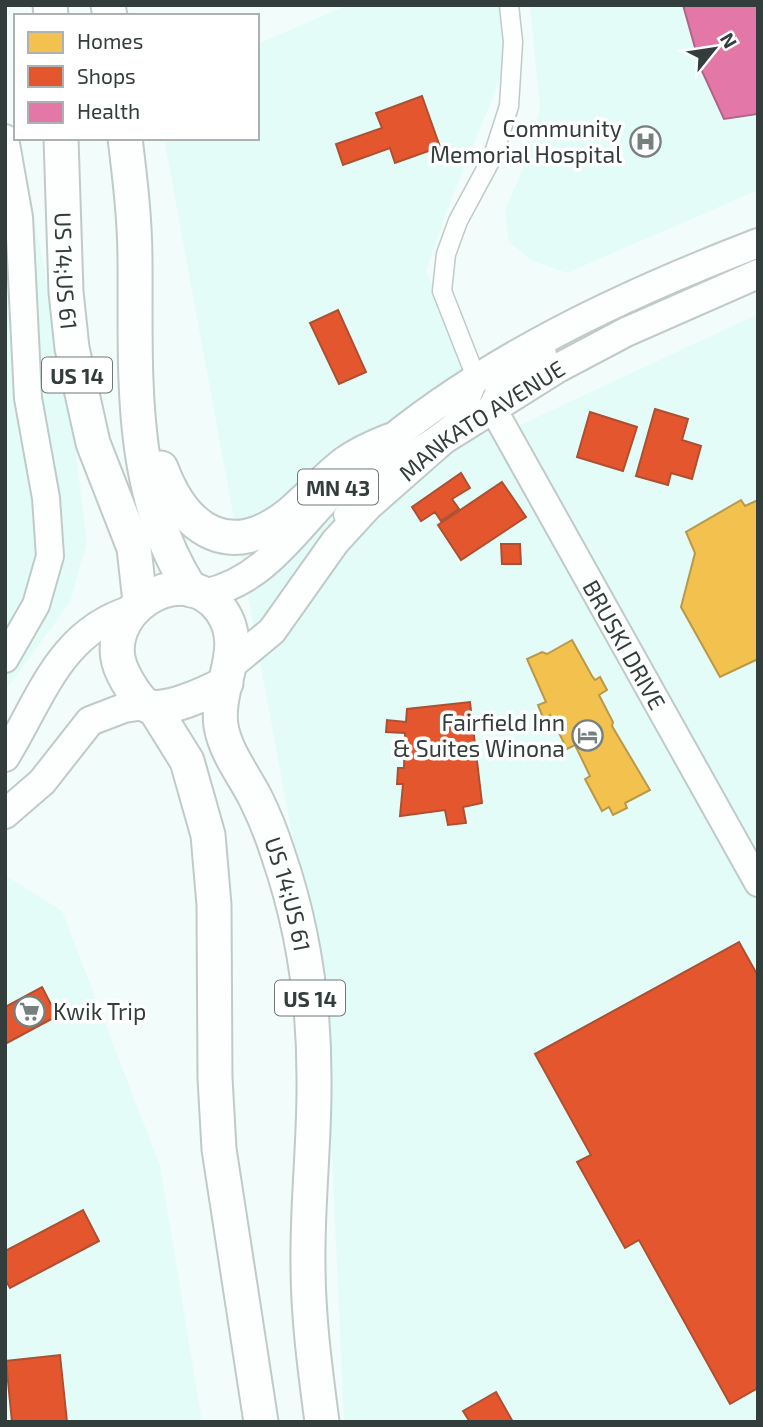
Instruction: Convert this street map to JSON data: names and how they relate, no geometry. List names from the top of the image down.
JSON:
{
  "streets": {
    "highway": ["US 14;US 61", "US 14"],
    "main road": ["MANKATO AVENUE", "MN 43"],
    "street": ["BRUSKI DRIVE"]
  },
  "crossings": [
    ["US 14;US 61", "MANKATO AVENUE"],
    ["MANKATO AVENUE", "BRUSKI DRIVE"]
  ],
  "places": {
    "hospital": ["Community Memorial Hospital"],
    "hotel": ["Fairfield Inn & Suites Winona"],
    "supermarket": ["Kwik Trip"]
  },
  "legend": ["Homes", "Shops", "Health"],
  "north": "top right"
}
